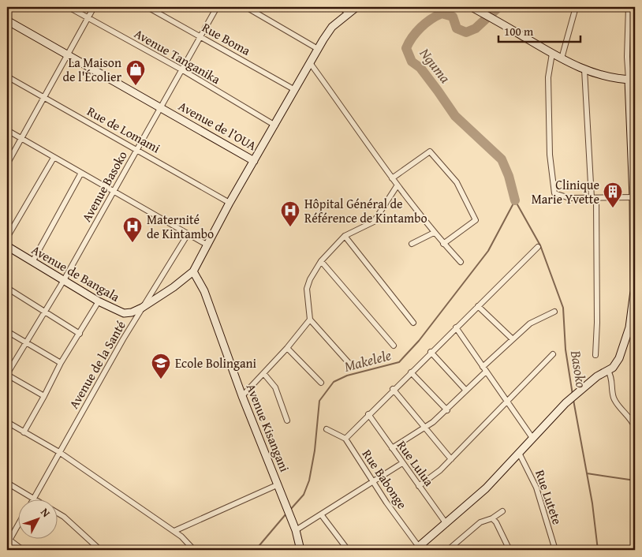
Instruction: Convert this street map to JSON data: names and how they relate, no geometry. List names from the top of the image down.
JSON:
{
  "streets": {
    "street": [
      "Rue Boma",
      "Avenue Tanganika",
      "Avenue de l’OUA",
      "Rue de Lomami",
      "Avenue Basoko",
      "Avenue de Bangala",
      "Avenue de la Santé",
      "Avenue Kisangani",
      "Rue Lulua",
      "Rue Babonge",
      "Rue Lutete"
    ]
  },
  "crossings": [
    ["Rue Boma", "Avenue de l’OUA"],
    ["Rue Boma", "Avenue Basoko"],
    ["Avenue Tanganika", "Avenue de l’OUA"],
    ["Avenue Tanganika", "Avenue Basoko"],
    ["Avenue de l’OUA", "Avenue Basoko"],
    ["Rue de Lomami", "Avenue Basoko"],
    ["Avenue Basoko", "Avenue de Bangala"],
    ["Avenue de Bangala", "Avenue de la Santé"],
    ["Avenue de Bangala", "Avenue Kisangani"]
  ],
  "water": ["Nguma", "Makelele", "Basoko"],
  "places": {
    "shop": ["La Maison de l'Écolier"],
    "building": ["Clinique Marie Yvette"],
    "hospital": ["Hôpital Général de Référence de Kintambo", "Maternité de Kintambo"],
    "school or university": ["Ecole Bolingani"]
  },
  "scale_bar": "100 m",
  "north": "top right"
}
